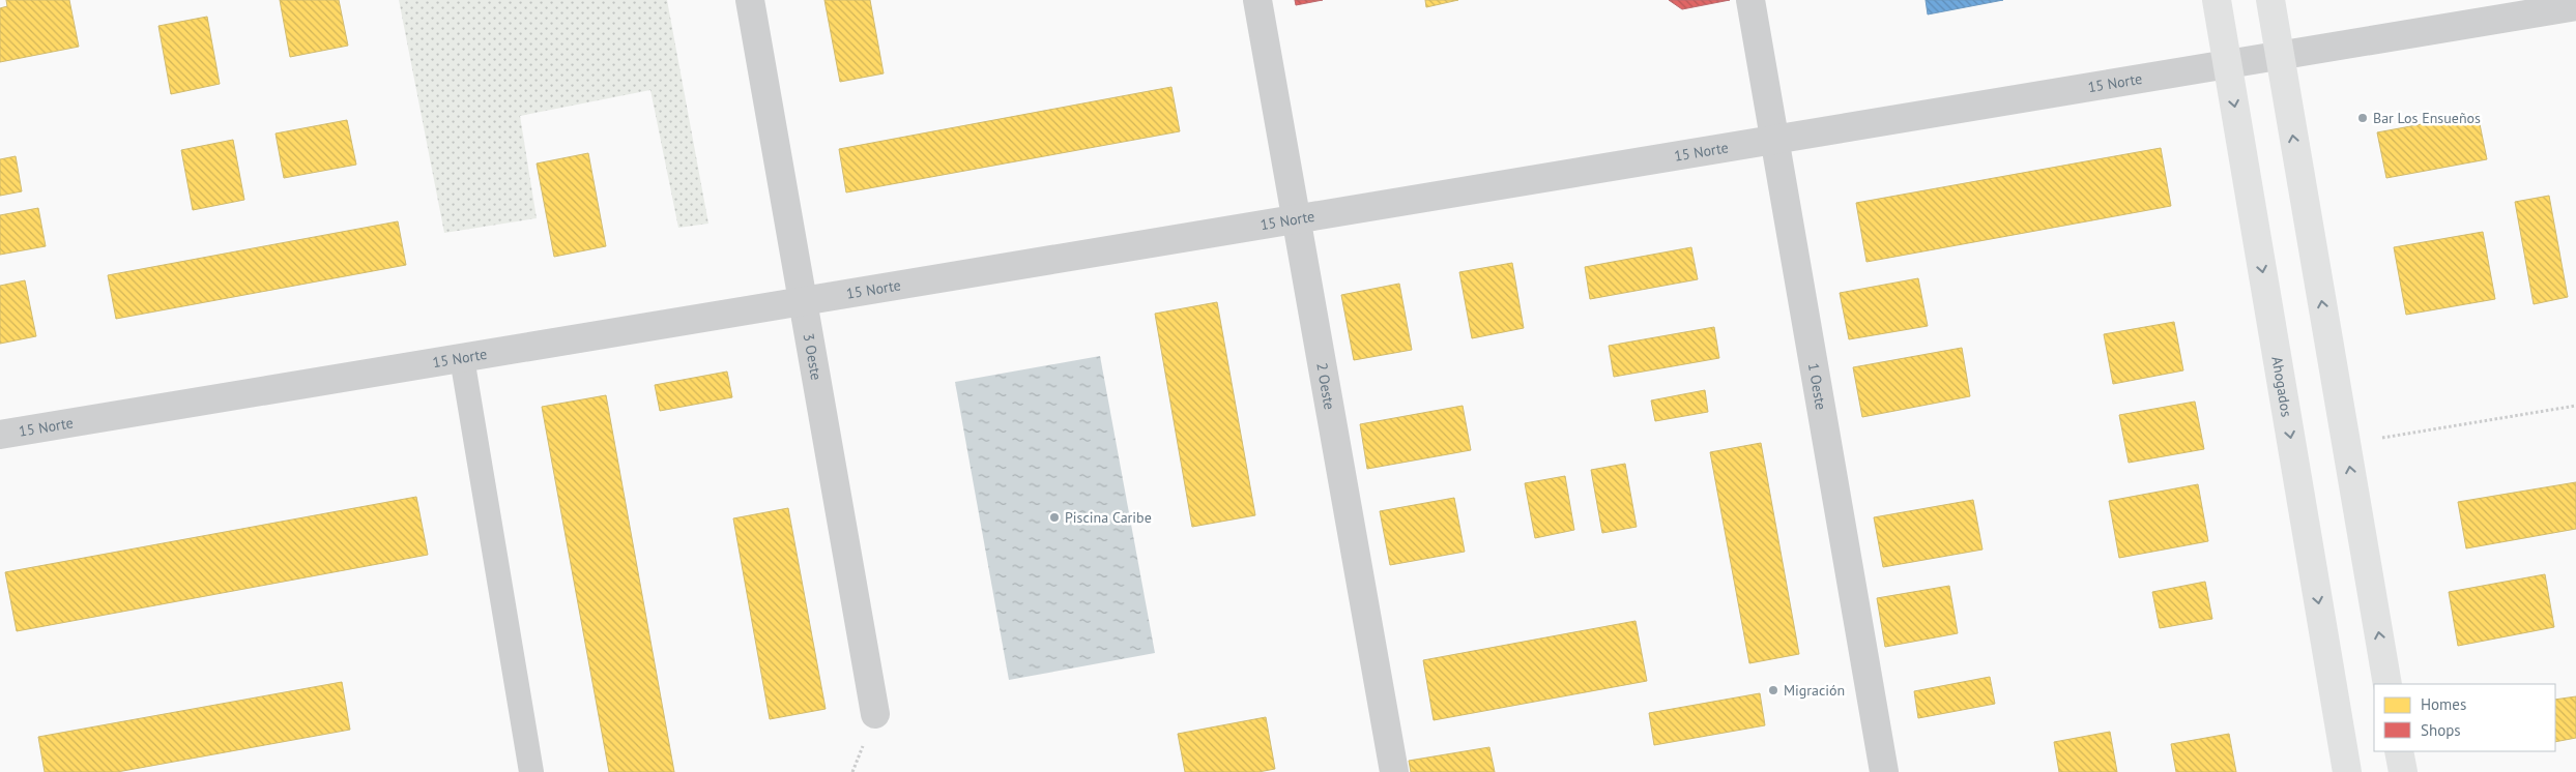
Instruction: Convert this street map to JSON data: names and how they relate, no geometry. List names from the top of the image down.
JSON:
{
  "streets": {
    "main road": ["Ahogados"],
    "street": [
      "15 Norte",
      "3 Oeste",
      "2 Oeste",
      "1 Oeste"
    ]
  },
  "crossings": [
    ["15 Norte", "3 Oeste"],
    ["15 Norte", "2 Oeste"],
    ["15 Norte", "1 Oeste"],
    ["15 Norte", "Ahogados"]
  ],
  "places": ["Bar Los Ensueños", "Piscina Caribe", "Migración"],
  "legend": ["Homes", "Shops"]
}
